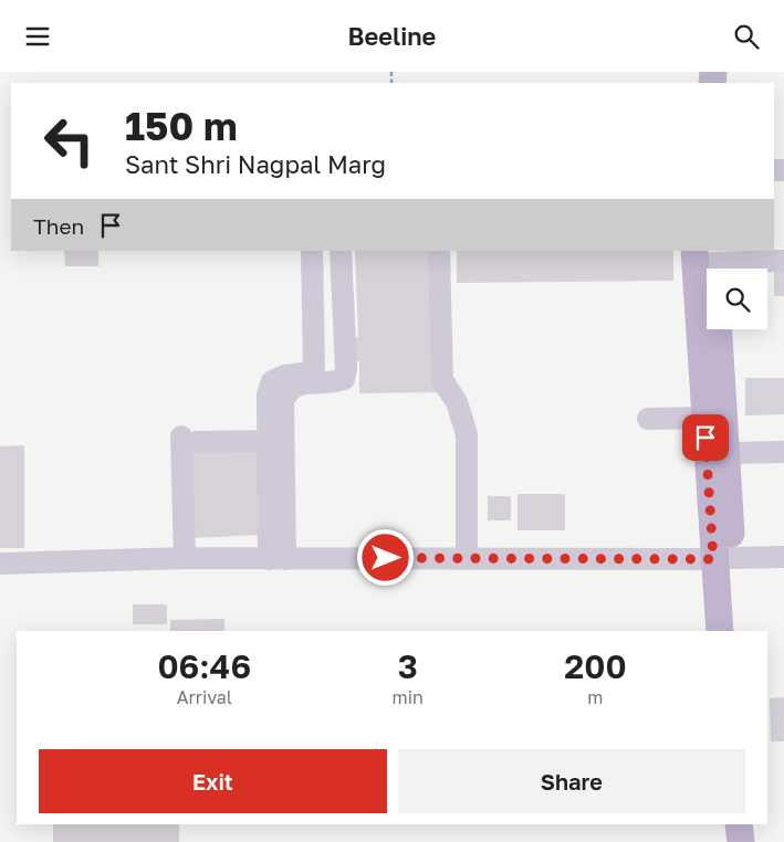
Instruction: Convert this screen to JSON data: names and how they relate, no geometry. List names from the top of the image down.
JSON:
{
  "page": {
    "header": "Beeline",
    "turn": ["150 m", "Sant Shri Nagpal Marg"],
    "then": "Then",
    "eta": [
      "06:46",
      "Arrival",
      "3",
      "min",
      "200",
      "m"
    ],
    "buttons": ["Exit", "Share"]
  }
}
